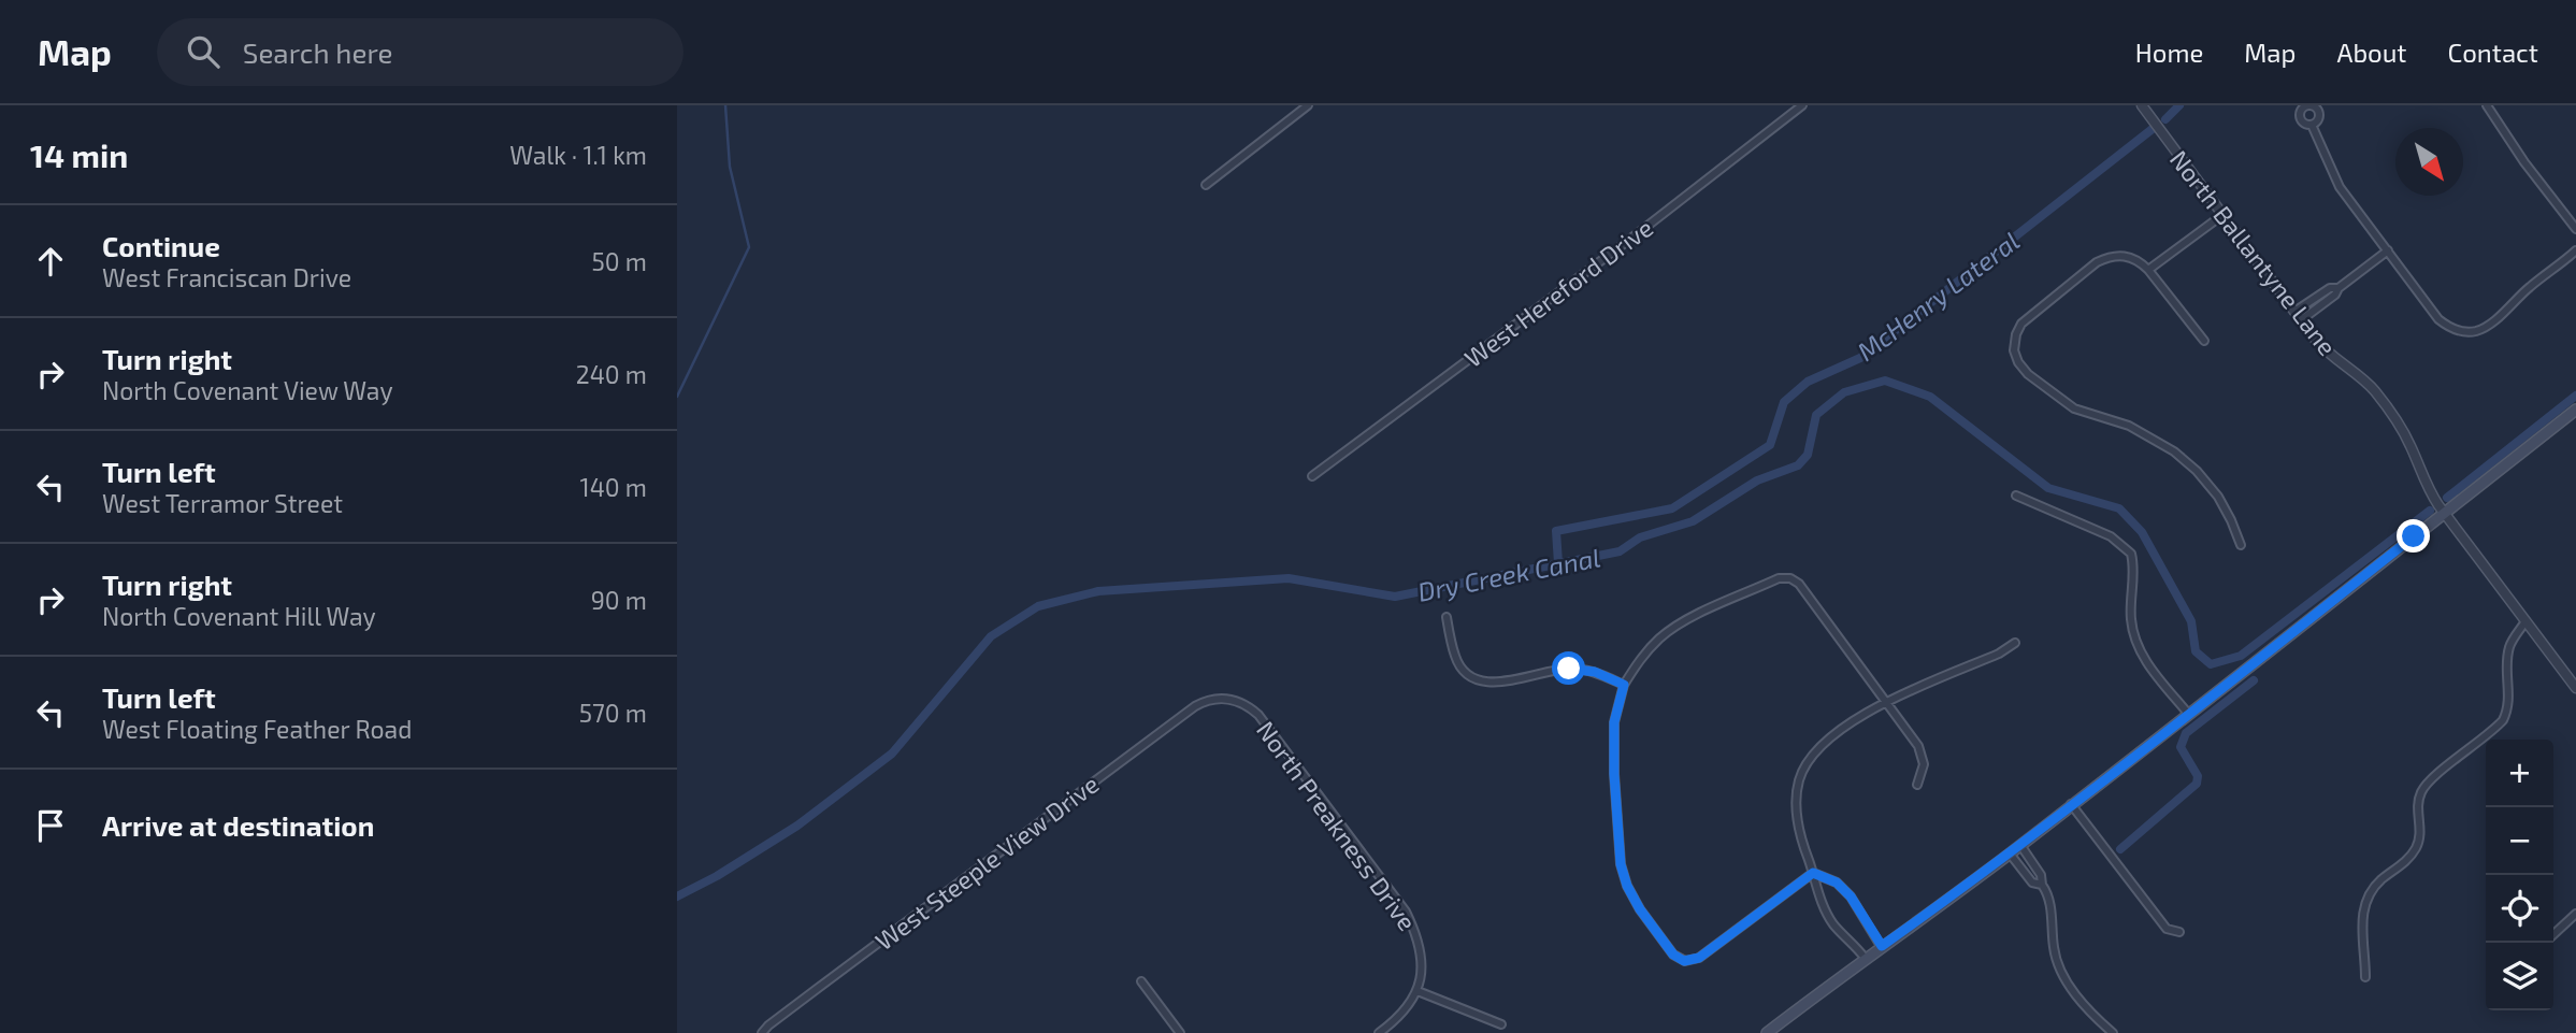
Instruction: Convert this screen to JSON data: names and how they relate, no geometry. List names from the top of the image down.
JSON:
{
  "streets": {
    "street": [
      "North Ballantyne Lane",
      "West Hereford Drive",
      "North Preakness Drive",
      "West Steeple View Drive"
    ]
  },
  "crossings": [
    ["North Preakness Drive", "West Steeple View Drive"]
  ],
  "water": ["McHenry Lateral", "Dry Creek Canal"],
  "north": "bottom right",
  "page": {
    "header": "Map",
    "search": "Search here",
    "nav": [
      "Home",
      "Map",
      "About",
      "Contact"
    ],
    "heading": ["14 min", "Walk · 1.1 km"],
    "list": [
      ["Continue", "West Franciscan Drive", "50 m"],
      ["Turn right", "North Covenant View Way", "240 m"],
      ["Turn left", "West Terramor Street", "140 m"],
      ["Turn right", "North Covenant Hill Way", "90 m"],
      ["Turn left", "West Floating Feather Road", "570 m"],
      "Arrive at destination"
    ],
    "map_buttons": ["+", "−"]
  }
}
